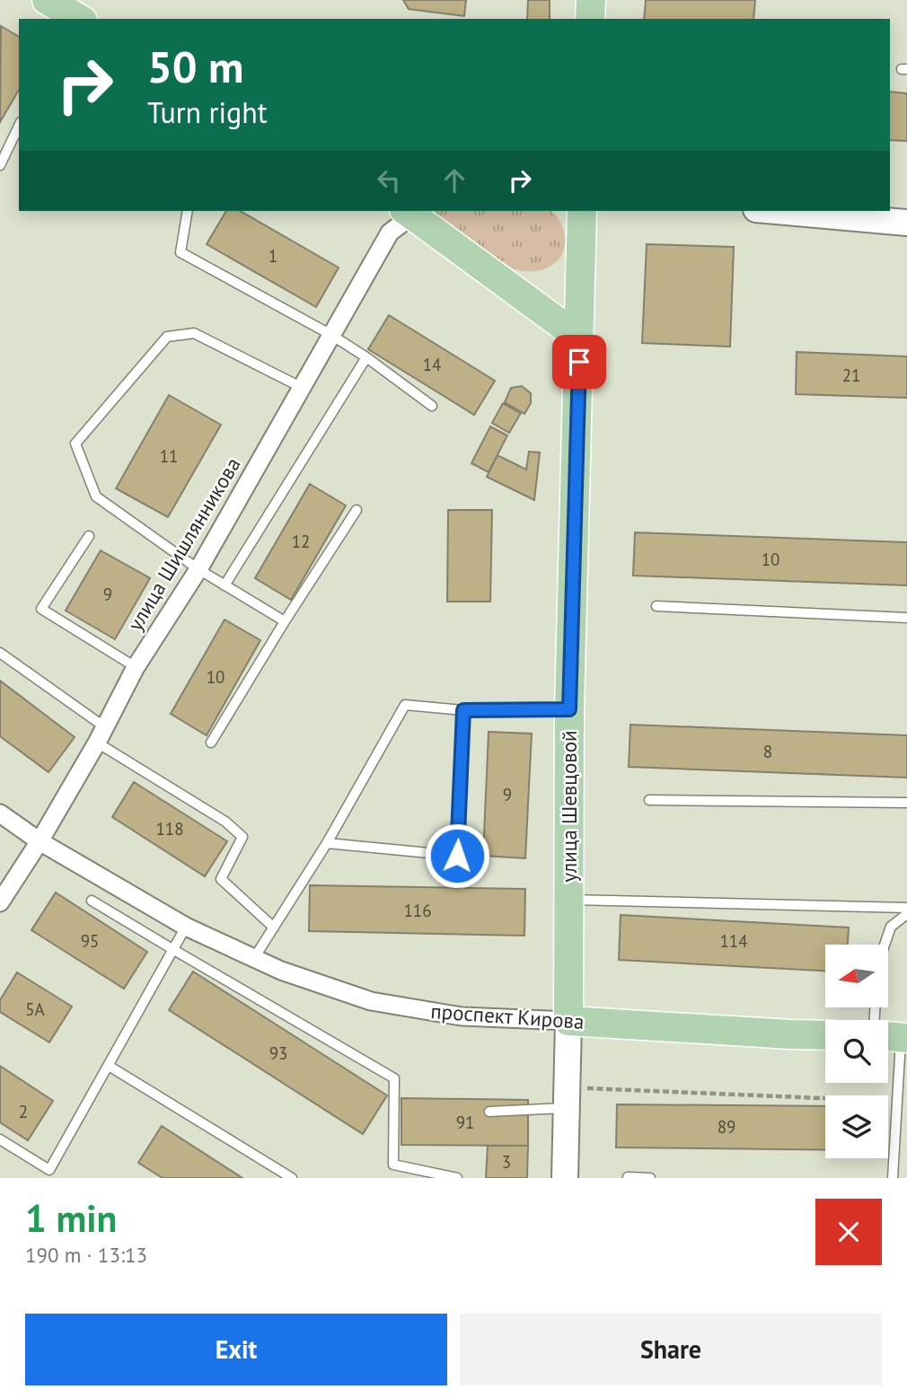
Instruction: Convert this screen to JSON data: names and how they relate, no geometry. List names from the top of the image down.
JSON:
{
  "streets": {
    "main road": ["улица Шевцовой", "проспект Кирова"],
    "street": ["улица Шишлянникова"]
  },
  "crossings": [
    ["улица Шишлянникова", "проспект Кирова"],
    ["улица Шевцовой", "проспект Кирова"]
  ],
  "house_numbers": [
    "1",
    "14",
    "21",
    "11",
    "12",
    "10",
    "9",
    "10",
    "8",
    "9",
    "118",
    "116",
    "95",
    "114",
    "5А",
    "93",
    "2",
    "91",
    "89",
    "3"
  ],
  "north": "left",
  "page": {
    "turn": ["50 m", "Turn right"],
    "heading": ["1 min", "190 m · 13:13"],
    "buttons": ["Exit", "Share"]
  }
}
